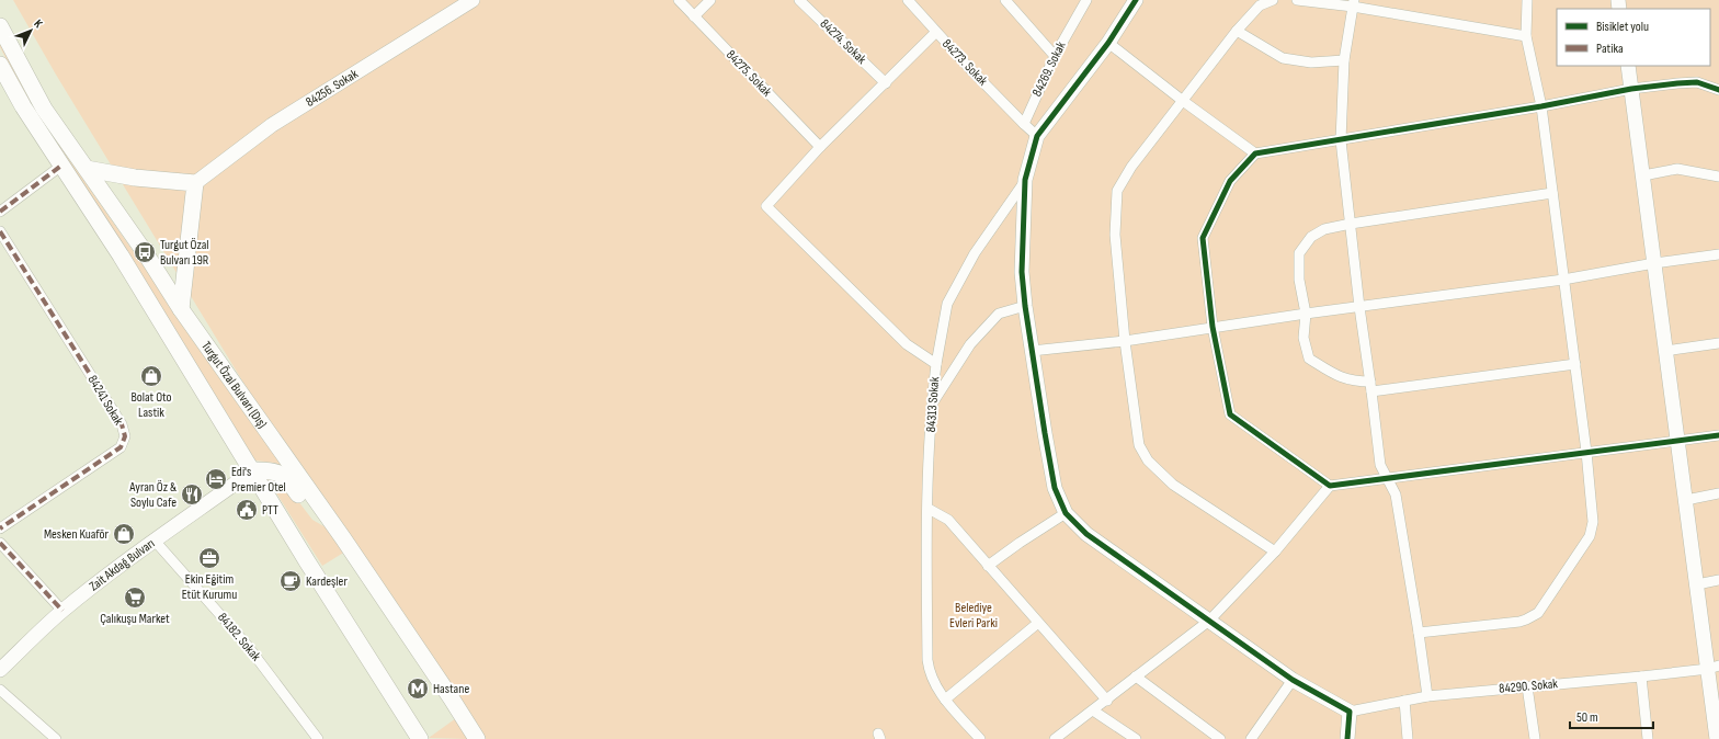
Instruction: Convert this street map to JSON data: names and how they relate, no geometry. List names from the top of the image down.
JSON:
{
  "streets": {
    "main road": ["Turgut Özal Bulvarı (Dış)"],
    "street": [
      "84274. Sokak",
      "84273. Sokak",
      "84269. Sokak",
      "84275. Sokak",
      "84256. Sokak",
      "84241 Sokak",
      "84313 Sokak",
      "Zait Akdağ Bulvarı",
      "84182. Sokak",
      "84290. Sokak"
    ]
  },
  "crossings": [
    ["84273. Sokak", "84269. Sokak"],
    ["84275. Sokak", "84313 Sokak"],
    ["Turgut Özal Bulvarı (Dış)", "Zait Akdağ Bulvarı"],
    ["Zait Akdağ Bulvarı", "84182. Sokak"]
  ],
  "parks": ["Belediye Evleri Parki"],
  "places": {
    "bus stop": ["Turgut Özal Bulvarı 19R"],
    "shop": ["Bolat Oto Lastik", "Mesken Kuaför"],
    "hotel": ["Edi's Premier Otel"],
    "restaurant": ["Ayran Öz & Soylu Cafe"],
    "public building": ["PTT"],
    "office": ["Ekin Eğitim Etüt Kurumu"],
    "cafe": ["Kardeşler"],
    "supermarket": ["Çalıkuşu Market"],
    "metro station": ["Hastane"]
  },
  "legend": ["Bisiklet yolu", "Patika"],
  "scale_bar": "50 m",
  "north": "top right"
}
